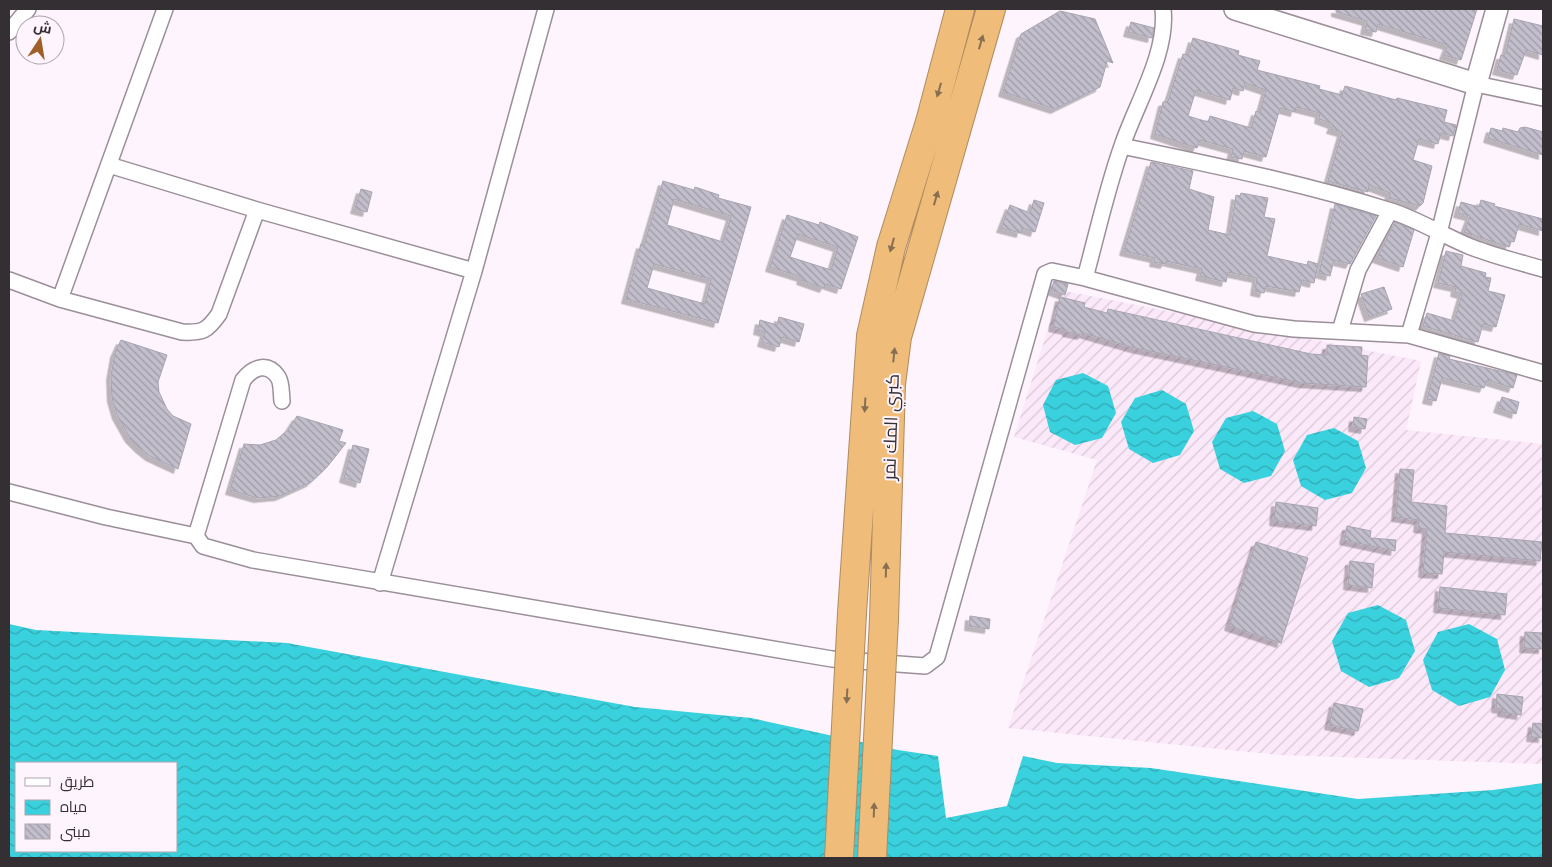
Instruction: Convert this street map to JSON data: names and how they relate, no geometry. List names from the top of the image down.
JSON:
{
  "streets": {
    "highway": ["كبري المك نمر"]
  },
  "legend": ["طريق", "مياه", "مبنى"],
  "north": "top"
}
